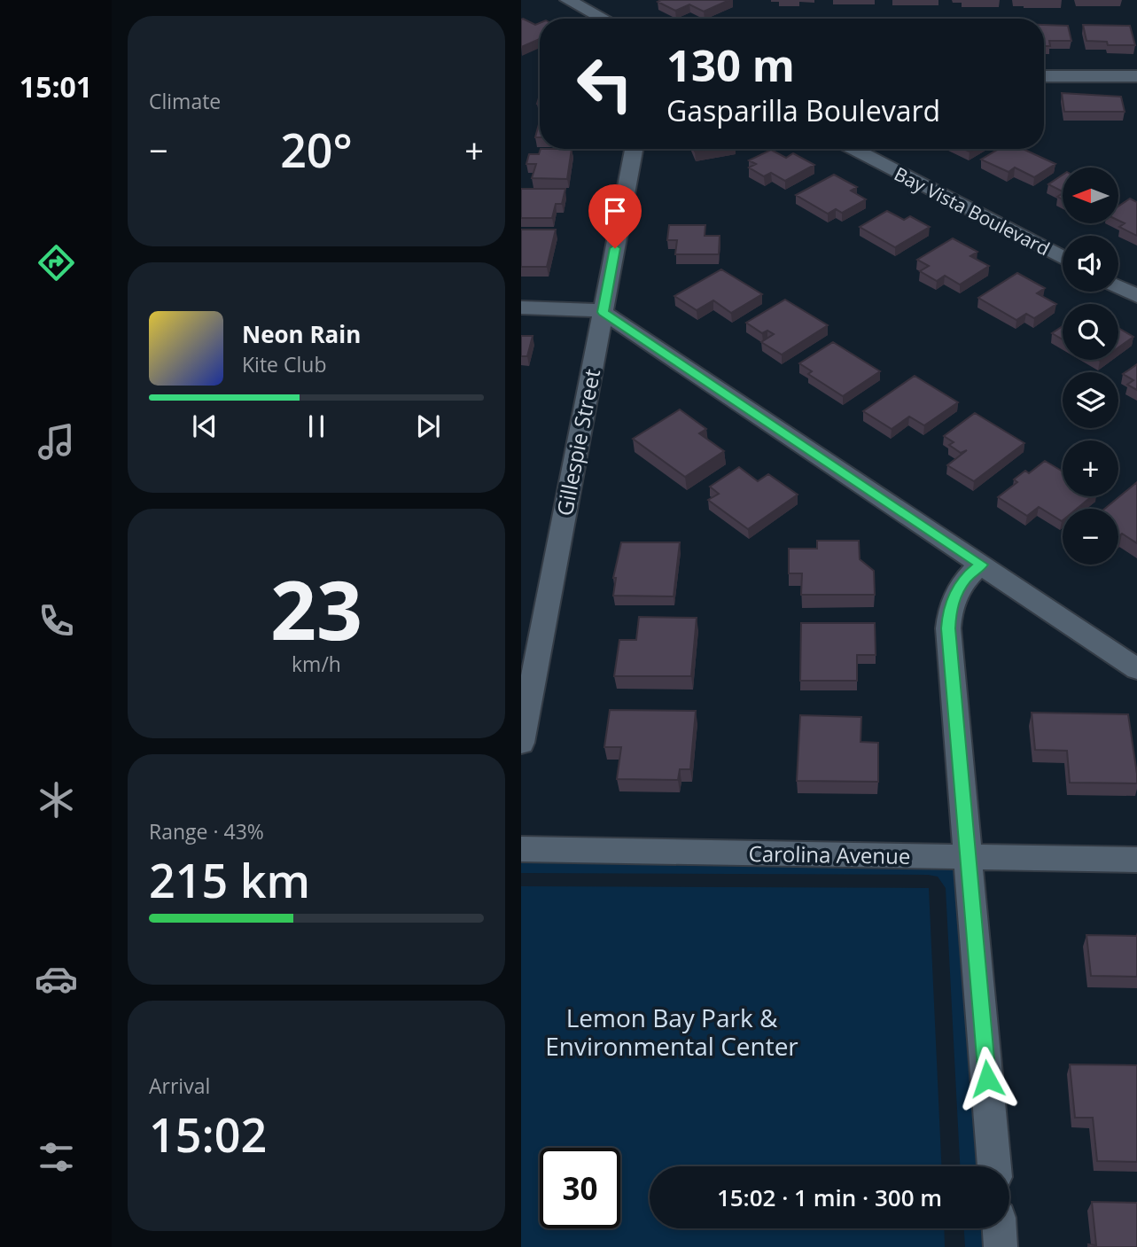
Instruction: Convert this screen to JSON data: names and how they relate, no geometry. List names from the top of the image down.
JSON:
{
  "streets": {
    "street": ["Bay Vista Boulevard", "Gillespie Street", "Carolina Avenue"]
  },
  "parks": ["Lemon Bay Park & Environmental Center"],
  "north": "left",
  "page": {
    "tabs": "15:01",
    "tile": [
      "Climate",
      ["23", "km/h"],
      ["Range · 43%", "215 km"],
      ["Arrival", "15:02"]
    ],
    "turn": ["130 m", "Gasparilla Boulevard"],
    "heat": ["−", "20°", "+"],
    "map_buttons": ["+", "−"],
    "song": ["Neon Rain", "Kite Club"],
    "limit": "30",
    "trip": "15:02 · 1 min · 300 m"
  }
}
